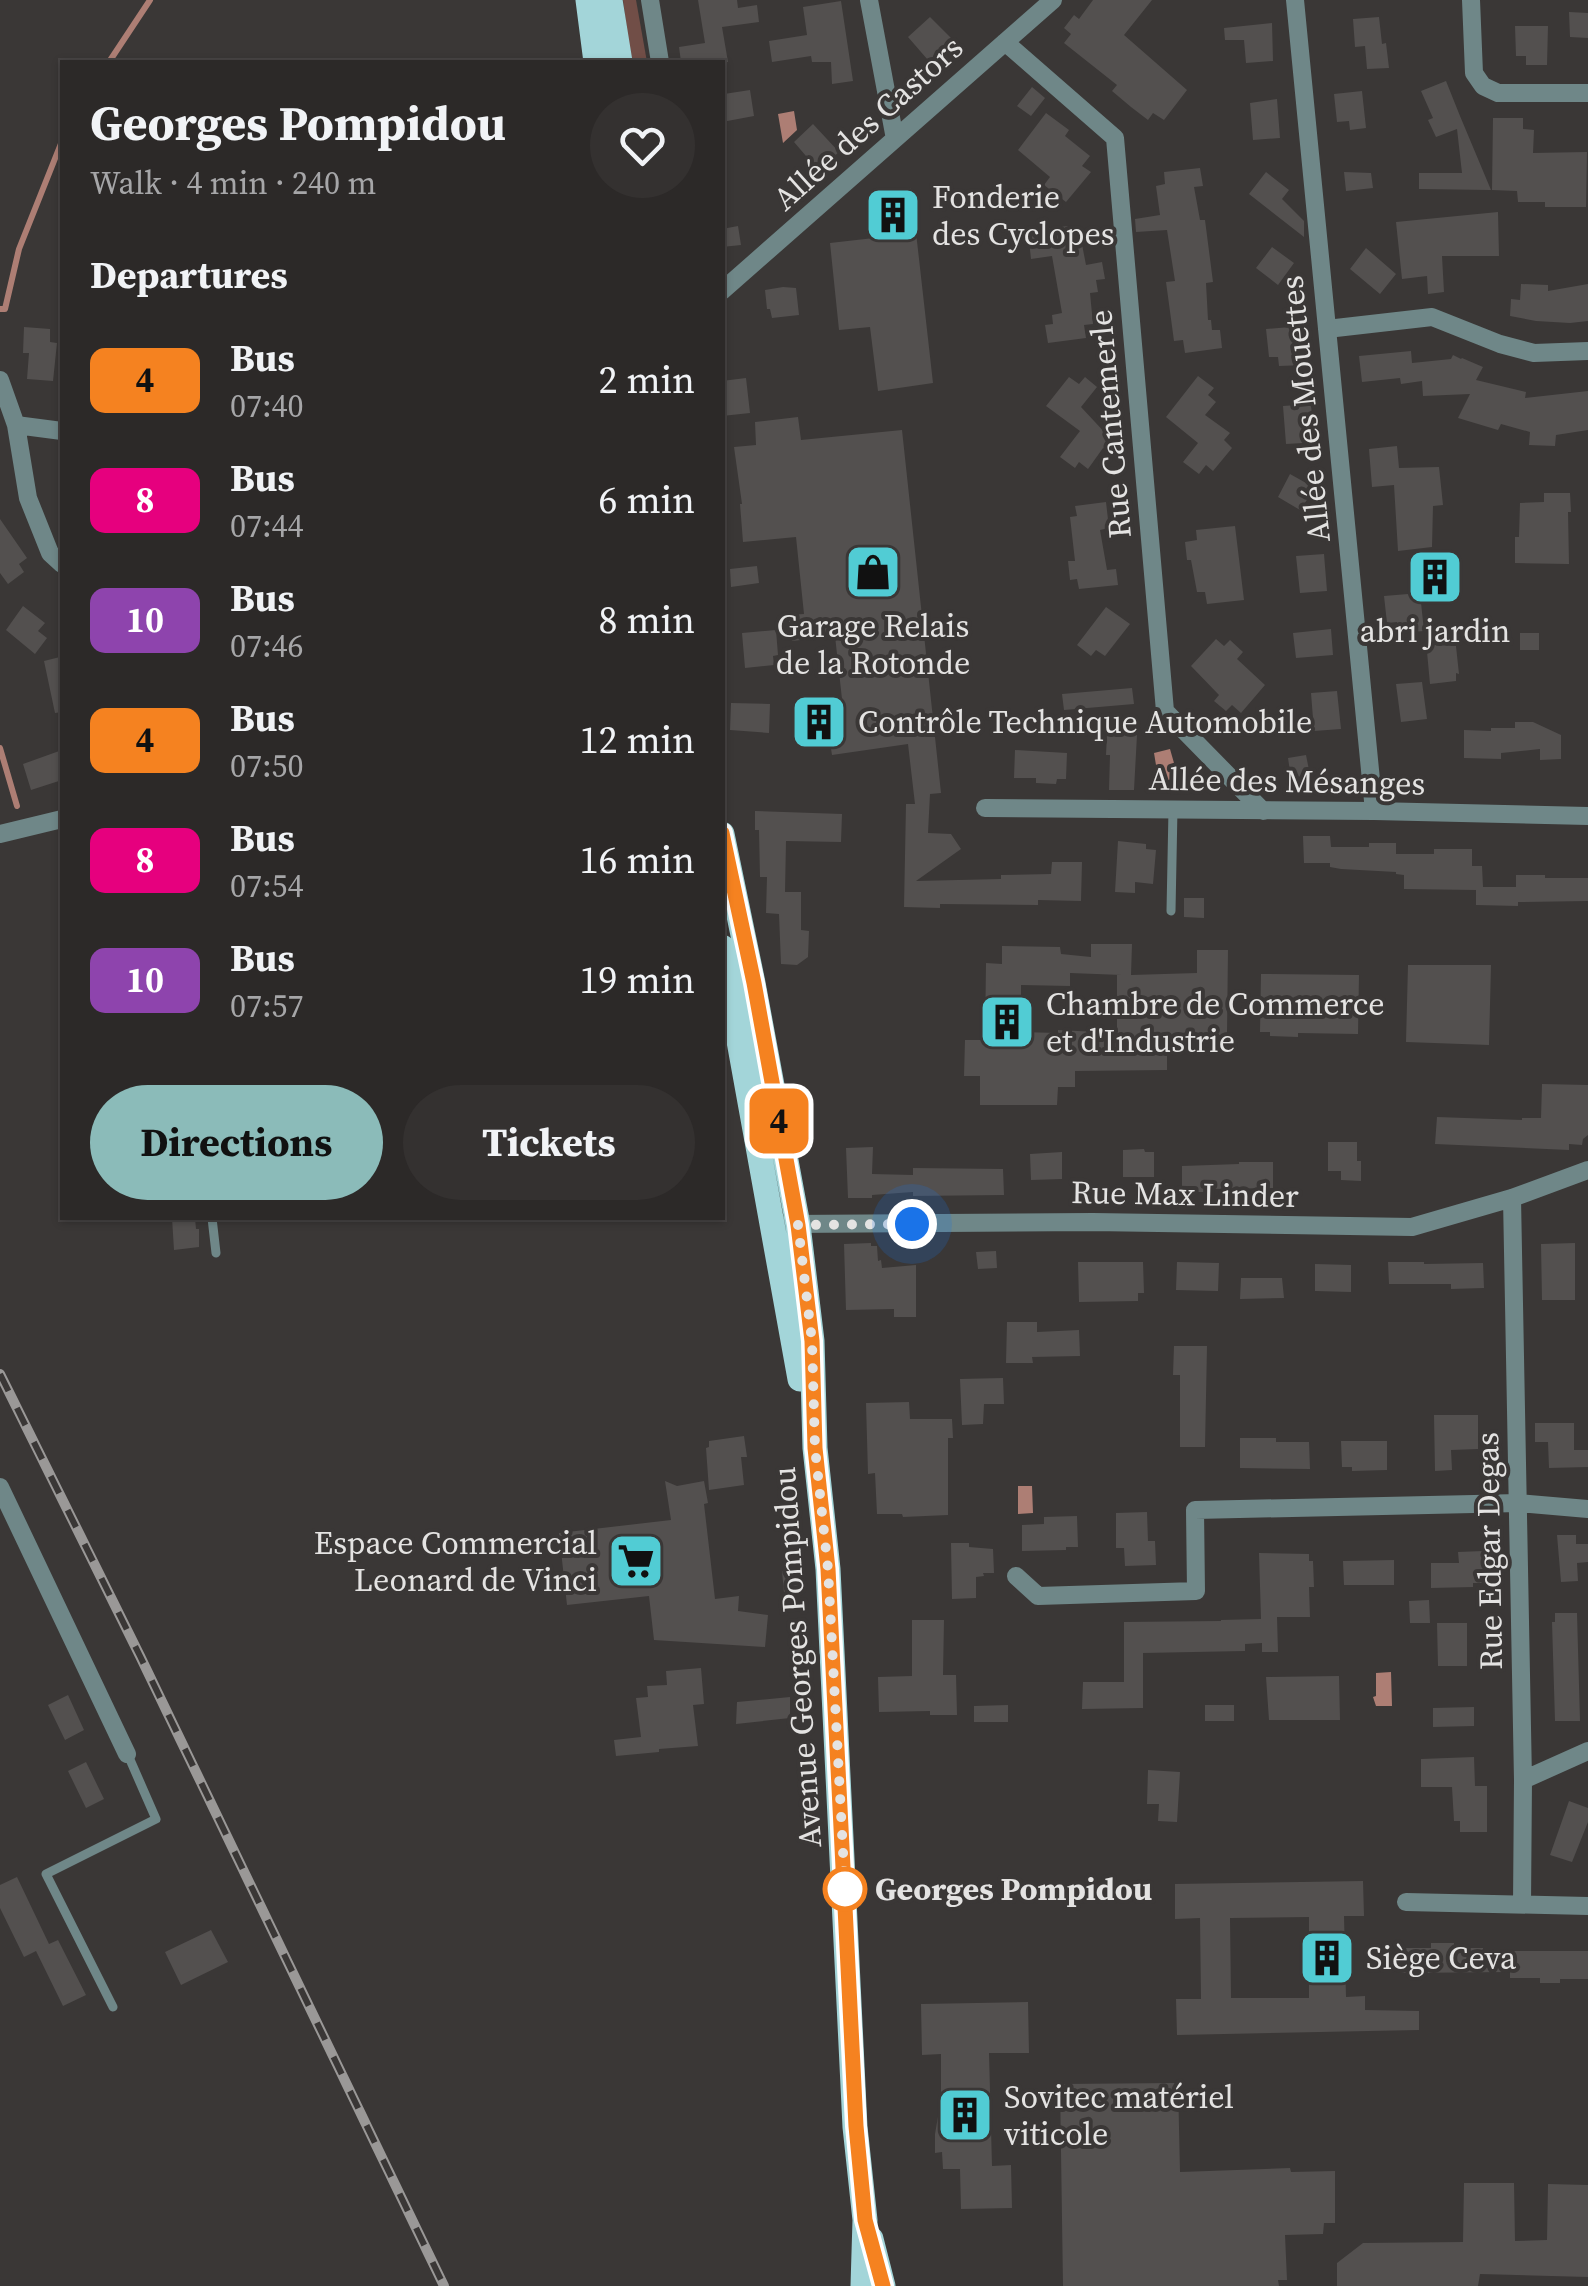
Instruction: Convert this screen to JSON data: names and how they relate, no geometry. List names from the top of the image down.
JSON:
{
  "streets": {
    "main road": ["Avenue Georges Pompidou"],
    "street": [
      "Allée des Castors",
      "Allée des Mouettes",
      "Rue Cantemerle",
      "Allée des Mésanges",
      "Rue Max Linder",
      "Rue Edgar Degas"
    ]
  },
  "crossings": [
    ["Allée des Castors", "Rue Cantemerle"],
    ["Allée des Mouettes", "Allée des Mésanges"],
    ["Rue Cantemerle", "Allée des Mésanges"],
    ["Rue Max Linder", "Rue Edgar Degas"],
    ["Rue Max Linder", "Avenue Georges Pompidou"]
  ],
  "places": {
    "building": [
      "Fonderie des Cyclopes",
      "abri jardin",
      "Contrôle Technique Automobile",
      "Chambre de Commerce et d'Industrie",
      "Siège Ceva",
      "Sovitec matériel viticole"
    ],
    "shop": ["Garage Relais de la Rotonde"],
    "supermarket": ["Espace Commercial Leonard de Vinci"],
    "other": ["Georges Pompidou"]
  },
  "lines": ["bus line 4"],
  "page": {
    "on_map": "4",
    "heading": [
      ["Georges Pompidou", "Walk · 4 min · 240 m"],
      "Departures"
    ],
    "list": [
      {
        "mark": "4",
        "name": "Bus",
        "note": "07:40",
        "value": "2 min"
      },
      {
        "mark": "8",
        "name": "Bus",
        "note": "07:44",
        "value": "6 min"
      },
      {
        "mark": "10",
        "name": "Bus",
        "note": "07:46",
        "value": "8 min"
      },
      {
        "mark": "4",
        "name": "Bus",
        "note": "07:50",
        "value": "12 min"
      },
      {
        "mark": "8",
        "name": "Bus",
        "note": "07:54",
        "value": "16 min"
      },
      {
        "mark": "10",
        "name": "Bus",
        "note": "07:57",
        "value": "19 min"
      }
    ],
    "buttons": ["Directions", "Tickets"]
  }
}
